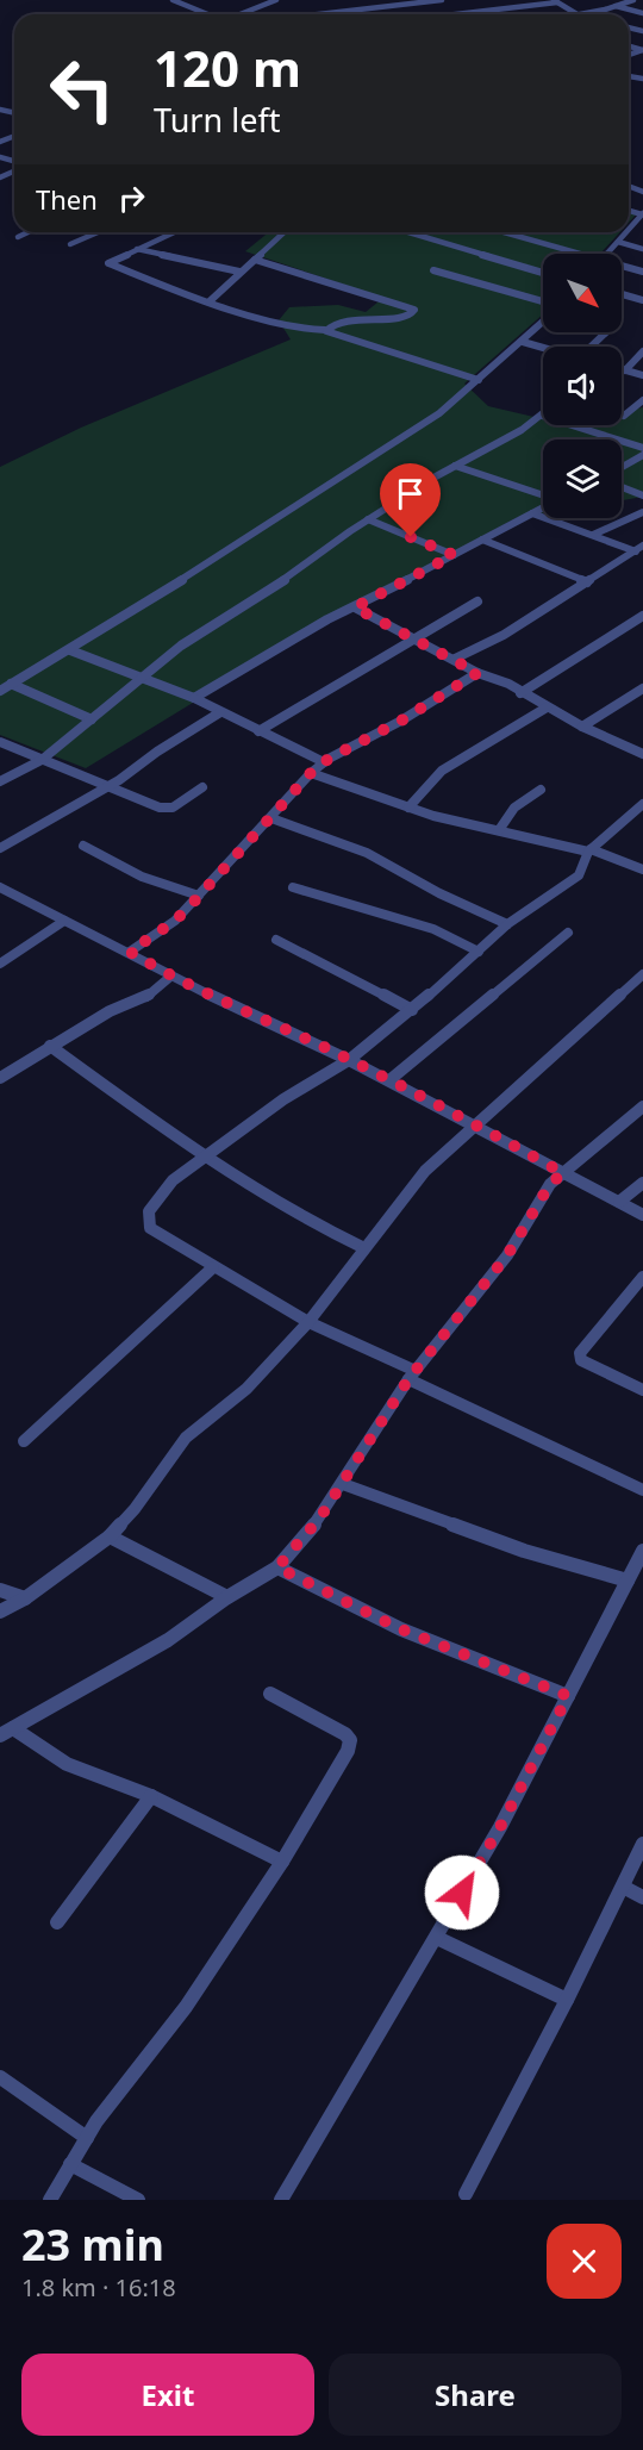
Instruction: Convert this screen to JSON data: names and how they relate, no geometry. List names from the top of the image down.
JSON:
{
  "north": "bottom right",
  "page": {
    "turn": ["120 m", "Turn left"],
    "then": "Then",
    "heading": ["23 min", "1.8 km · 16:18"],
    "buttons": ["Exit", "Share"]
  }
}
